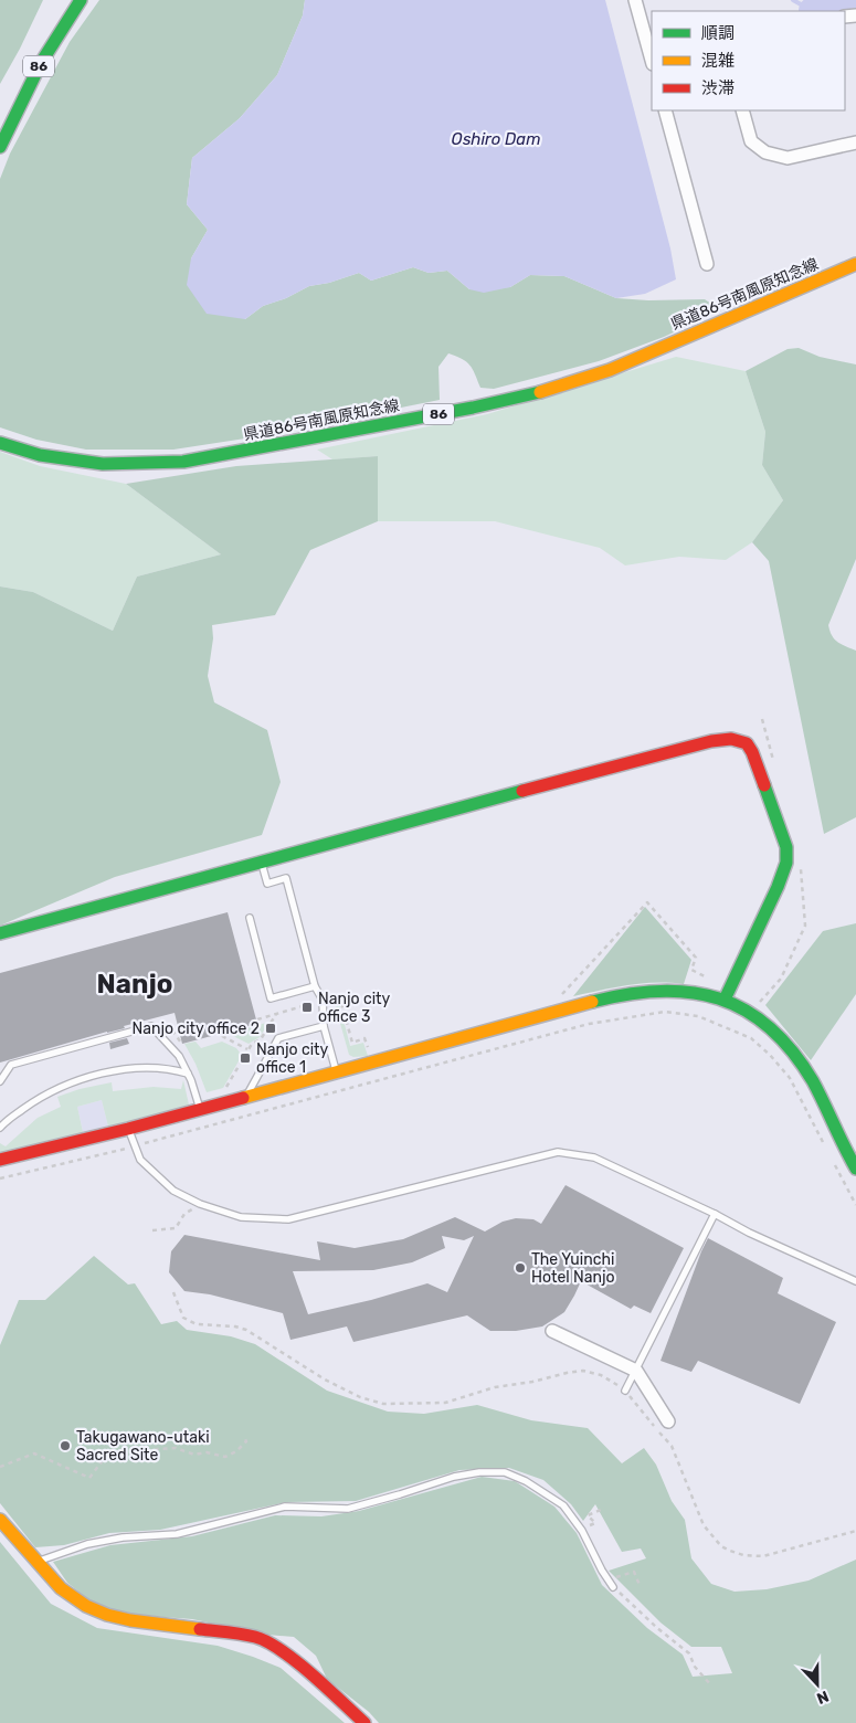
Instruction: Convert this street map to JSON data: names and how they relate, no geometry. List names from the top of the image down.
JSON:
{
  "streets": {
    "main road": ["86", "県道86号南風原知念線"]
  },
  "districts": ["Nanjo"],
  "water": ["Oshiro Dam"],
  "places": {
    "transit": ["Nanjo city office 3", "Nanjo city office 2", "Nanjo city office 1"],
    "other": ["The Yuinchi Hotel Nanjo", "Takugawano-utaki Sacred Site"]
  },
  "legend": ["順調", "混雑", "渋滞"],
  "north": "bottom"
}
